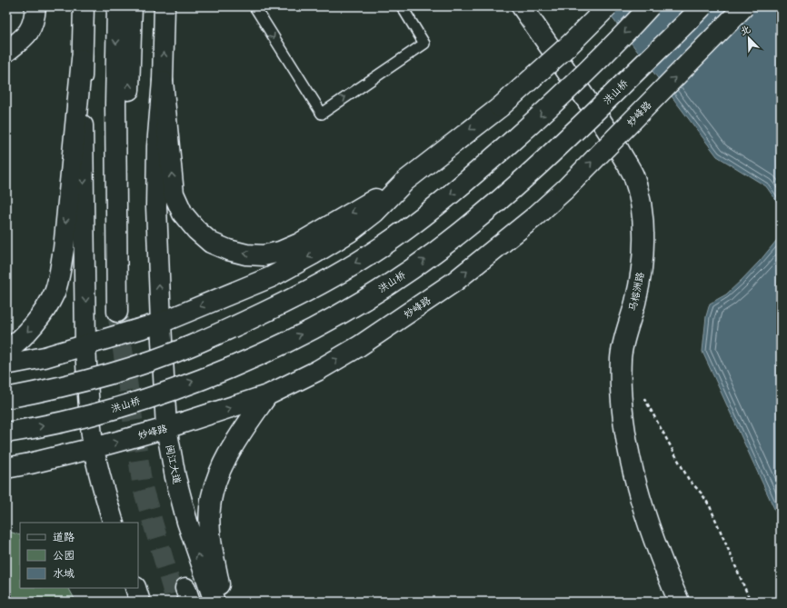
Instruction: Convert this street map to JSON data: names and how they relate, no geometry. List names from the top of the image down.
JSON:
{
  "streets": {
    "main road": [
      "洪山桥",
      "妙峰路",
      "马榕洲路",
      "闽江大道"
    ]
  },
  "crossings": [
    ["妙峰路", "闽江大道"]
  ],
  "legend": ["道路", "公园", "水域"],
  "north": "top left"
}
